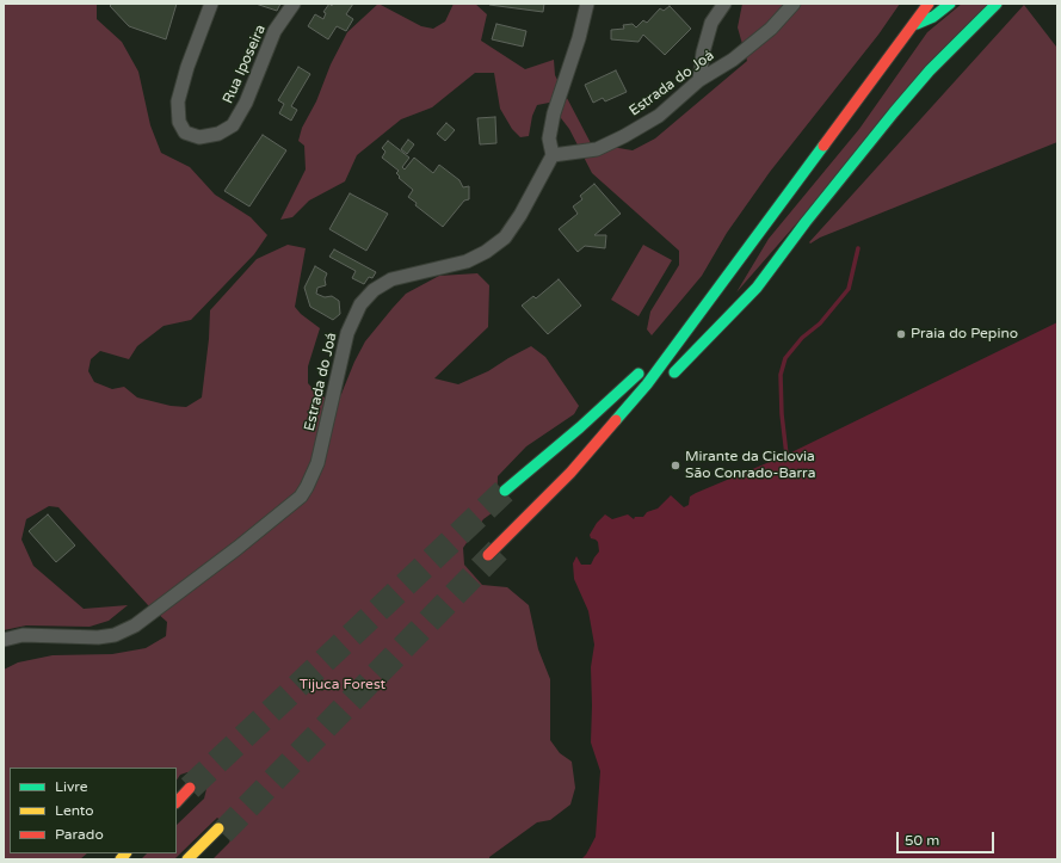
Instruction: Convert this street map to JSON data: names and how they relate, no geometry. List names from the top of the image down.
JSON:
{
  "streets": {
    "street": ["Rua Iposeira", "Estrada do Joá"]
  },
  "parks": ["Tijuca Forest"],
  "places": ["Praia do Pepino", "Mirante da Ciclovia São Conrado-Barra"],
  "legend": ["Livre", "Lento", "Parado"],
  "scale_bar": "50 m"
}
